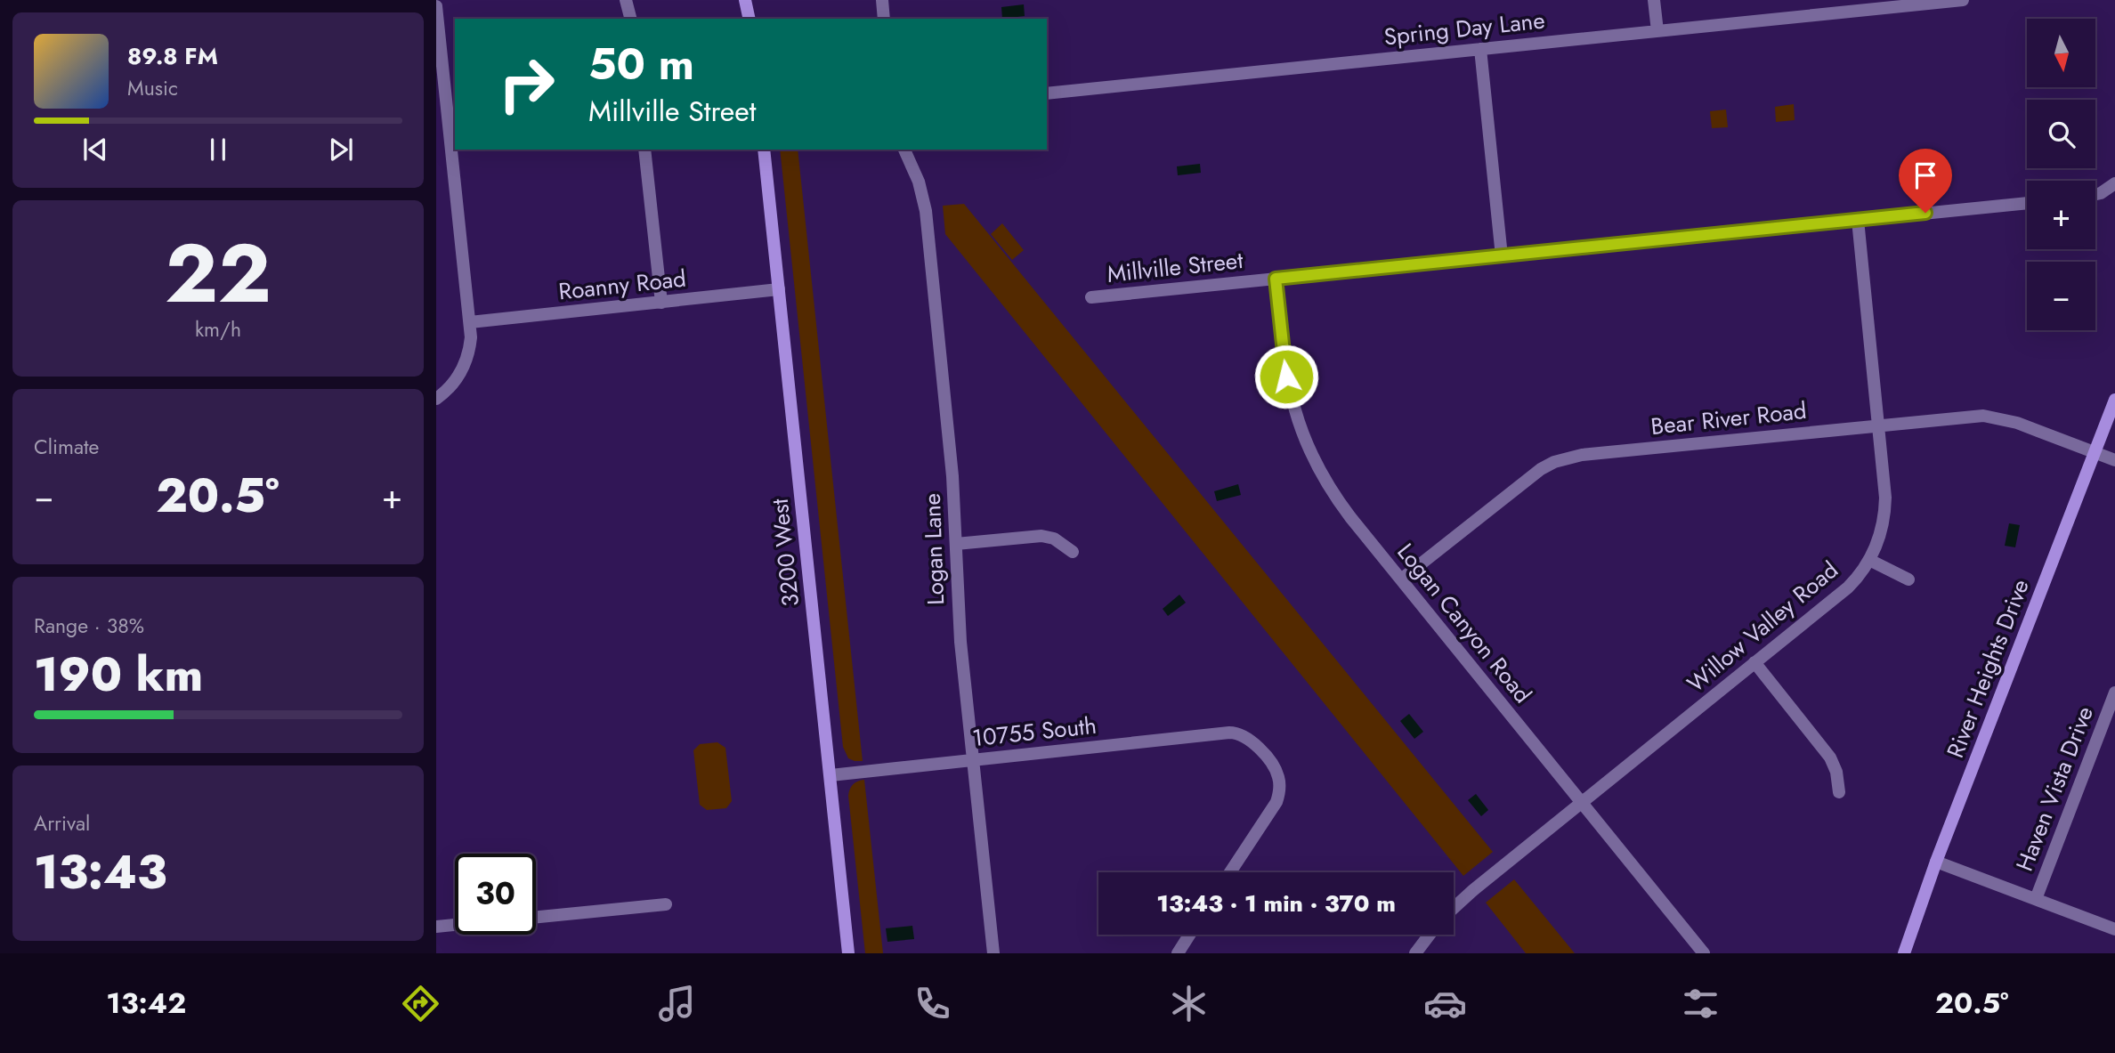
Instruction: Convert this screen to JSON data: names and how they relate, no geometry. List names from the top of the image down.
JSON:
{
  "streets": {
    "street": [
      "Spring Day Lane",
      "Millville Street",
      "Roanny Road",
      "Bear River Road",
      "Logan Lane",
      "3200 West",
      "Logan Canyon Road",
      "Willow Valley Road",
      "River Heights Drive",
      "10755 South",
      "Haven Vista Drive"
    ]
  },
  "crossings": [
    ["Millville Street", "Logan Canyon Road"],
    ["Millville Street", "Willow Valley Road"],
    ["Roanny Road", "3200 West"],
    ["Bear River Road", "Logan Canyon Road"],
    ["Bear River Road", "Willow Valley Road"],
    ["Bear River Road", "River Heights Drive"],
    ["Logan Lane", "10755 South"],
    ["3200 West", "10755 South"],
    ["Logan Canyon Road", "Willow Valley Road"]
  ],
  "north": "bottom",
  "page": {
    "map_buttons": ["+", "−"],
    "turn": ["50 m", "Millville Street"],
    "song": ["89.8 FM", "Music"],
    "tile": [
      ["22", "km/h"],
      "Climate",
      ["Range · 38%", "190 km"],
      ["Arrival", "13:43"]
    ],
    "heat": ["−", "20.5°", "+"],
    "limit": "30",
    "trip": "13:43 · 1 min · 370 m",
    "tabs": ["13:42", "20.5°"]
  }
}
